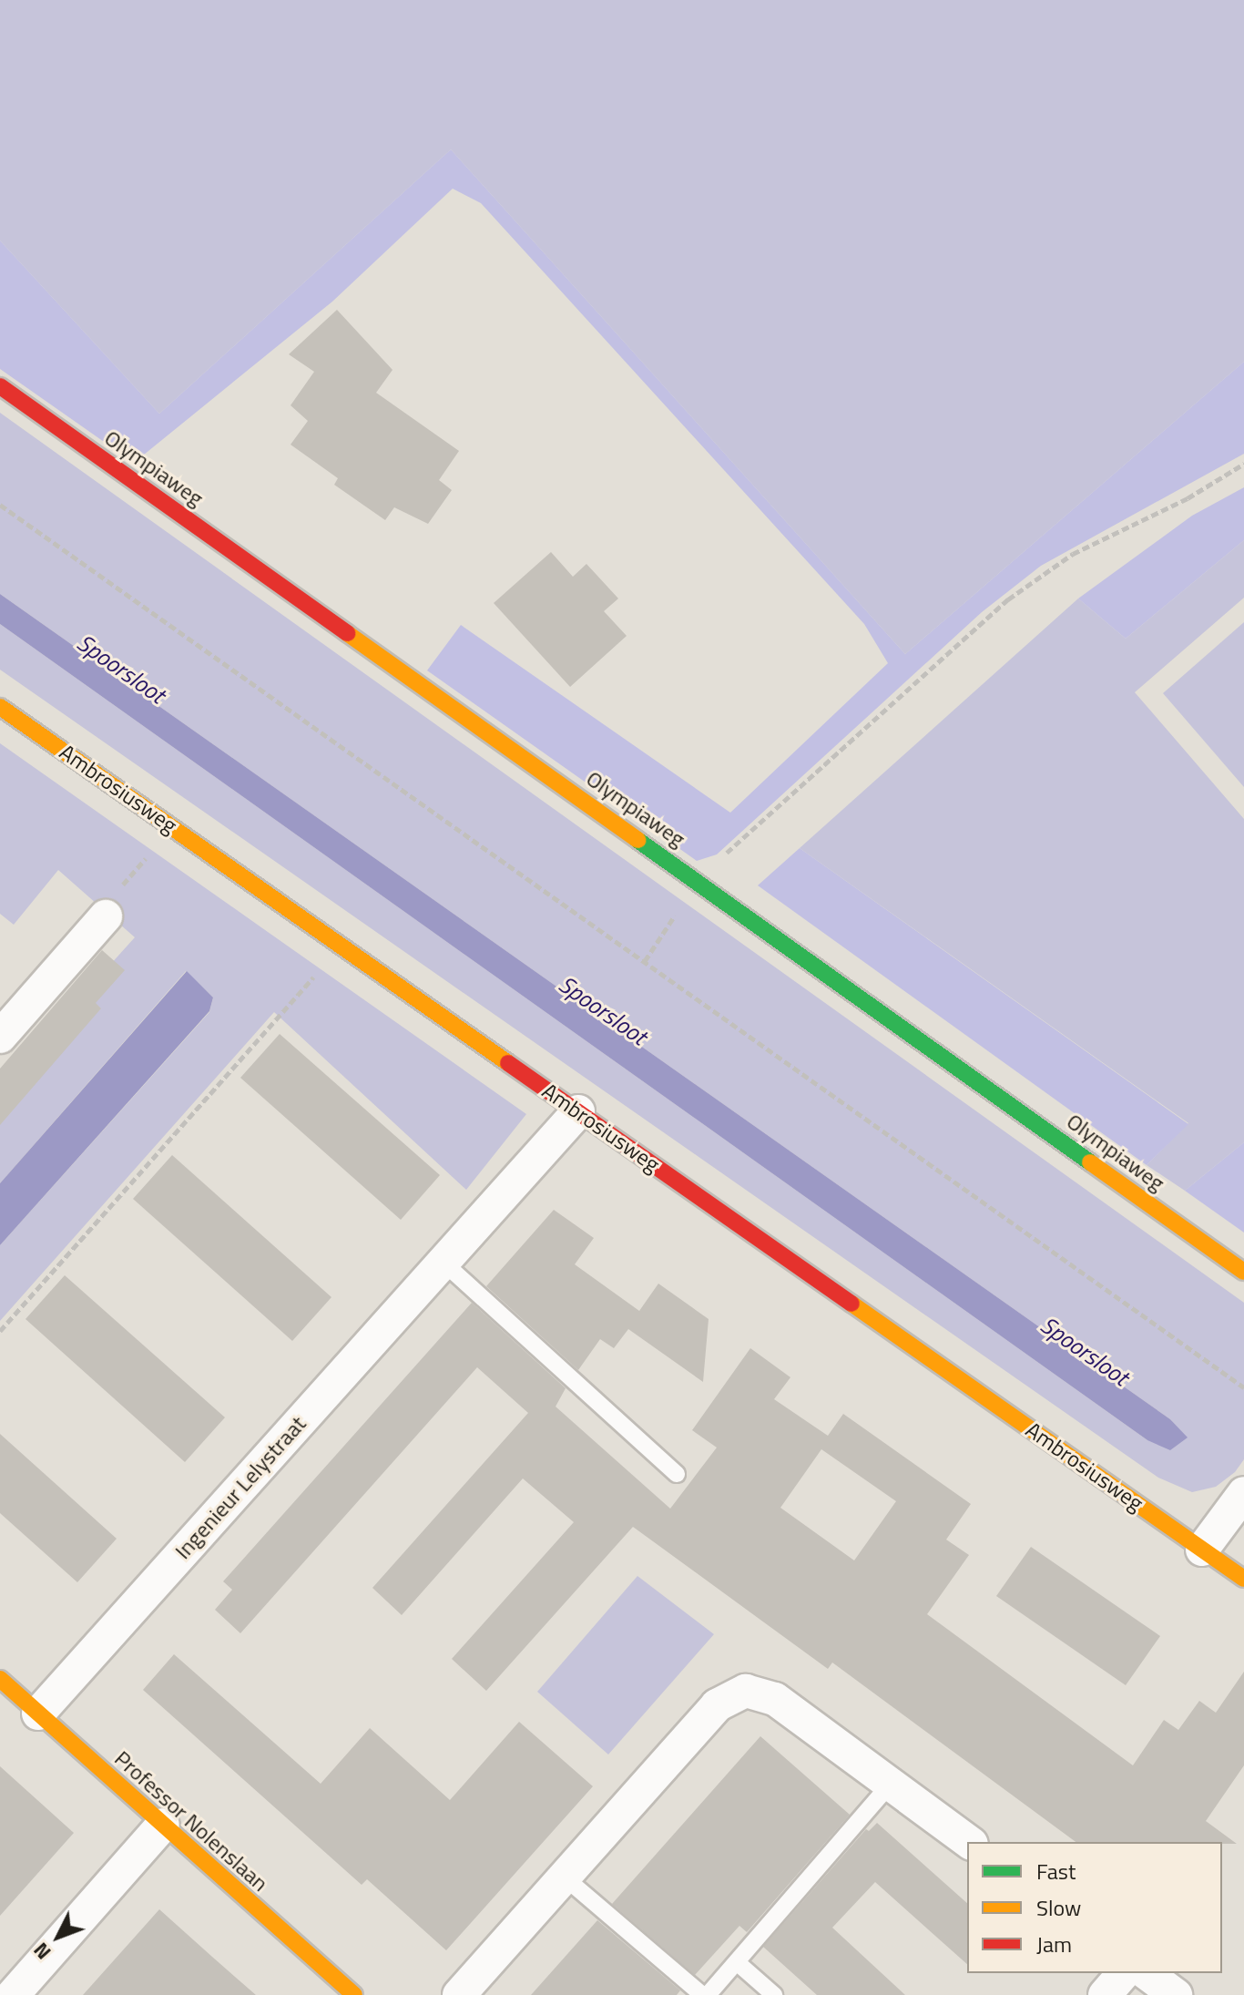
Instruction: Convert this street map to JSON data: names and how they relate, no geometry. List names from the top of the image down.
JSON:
{
  "streets": {
    "street": [
      "Olympiaweg",
      "Ambrosiusweg",
      "Ingenieur Lelystraat",
      "Professor Nolenslaan"
    ]
  },
  "crossings": [
    ["Ambrosiusweg", "Ingenieur Lelystraat"],
    ["Ingenieur Lelystraat", "Professor Nolenslaan"]
  ],
  "water": ["Spoorsloot"],
  "legend": ["Fast", "Slow", "Jam"],
  "north": "bottom left"
}
